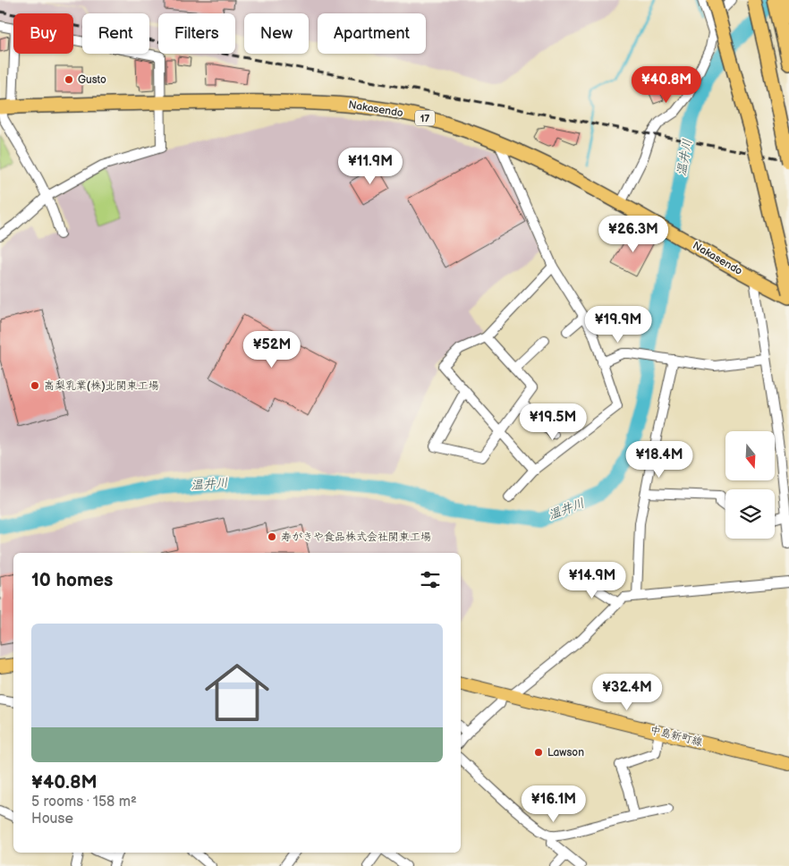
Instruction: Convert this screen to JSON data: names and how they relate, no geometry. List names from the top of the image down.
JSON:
{
  "streets": {
    "highway": ["Nakasendo", "17"],
    "main road": ["中島新町線"]
  },
  "water": ["温井川"],
  "places": [
    "Gusto",
    "高梨乳業(株)北関東工場",
    "寿がきや食品株式会社関東工場",
    "Lawson"
  ],
  "north": "bottom",
  "page": {
    "chip": [
      "Buy",
      "Rent",
      "Filters",
      "New",
      "Apartment"
    ],
    "price": [
      "¥40.8M",
      "¥11.9M",
      "¥26.3M",
      "¥19.9M",
      "¥52M",
      "¥19.5M",
      "¥18.4M",
      "¥14.9M",
      "¥32.4M",
      "¥16.1M"
    ],
    "heading": "10 homes",
    "list": [
      {
        "name": "¥40.8M",
        "note": "5 rooms · 158 m² · House"
      }
    ]
  }
}
